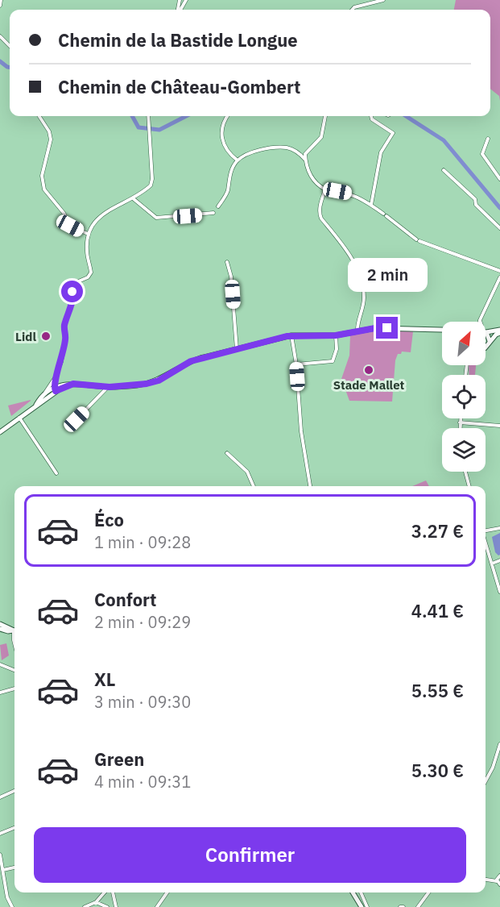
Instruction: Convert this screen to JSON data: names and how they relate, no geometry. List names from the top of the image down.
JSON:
{
  "places": ["Lidl", "Stade Mallet"],
  "north": "top right",
  "page": {
    "banner": ["Chemin de la Bastide Longue", "Chemin de Château-Gombert"],
    "bubble": "2 min",
    "list": [
      {
        "name": "Éco",
        "note": "1 min · 09:28",
        "value": "3.27 €"
      },
      {
        "name": "Confort",
        "note": "2 min · 09:29",
        "value": "4.41 €"
      },
      {
        "name": "XL",
        "note": "3 min · 09:30",
        "value": "5.55 €"
      },
      {
        "name": "Green",
        "note": "4 min · 09:31",
        "value": "5.30 €"
      }
    ],
    "buttons": "Confirmer"
  }
}
